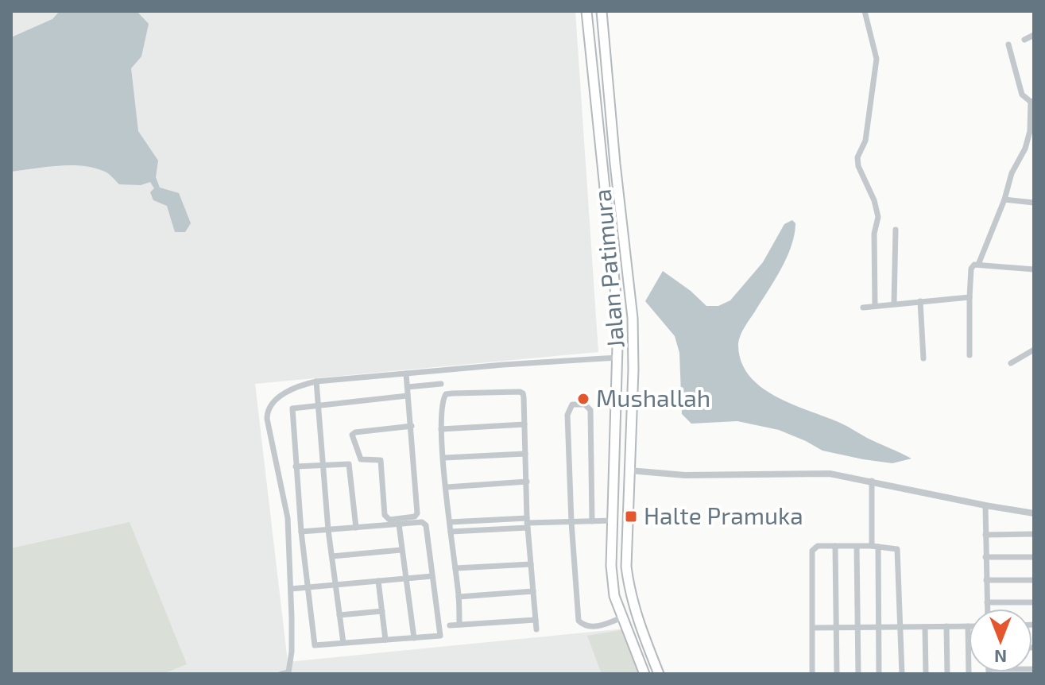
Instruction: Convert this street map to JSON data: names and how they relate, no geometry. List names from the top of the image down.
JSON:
{
  "streets": {
    "highway": ["Jalan Patimura"]
  },
  "places": {
    "other": ["Mushallah"],
    "transit": ["Halte Pramuka"]
  },
  "north": "bottom"
}
